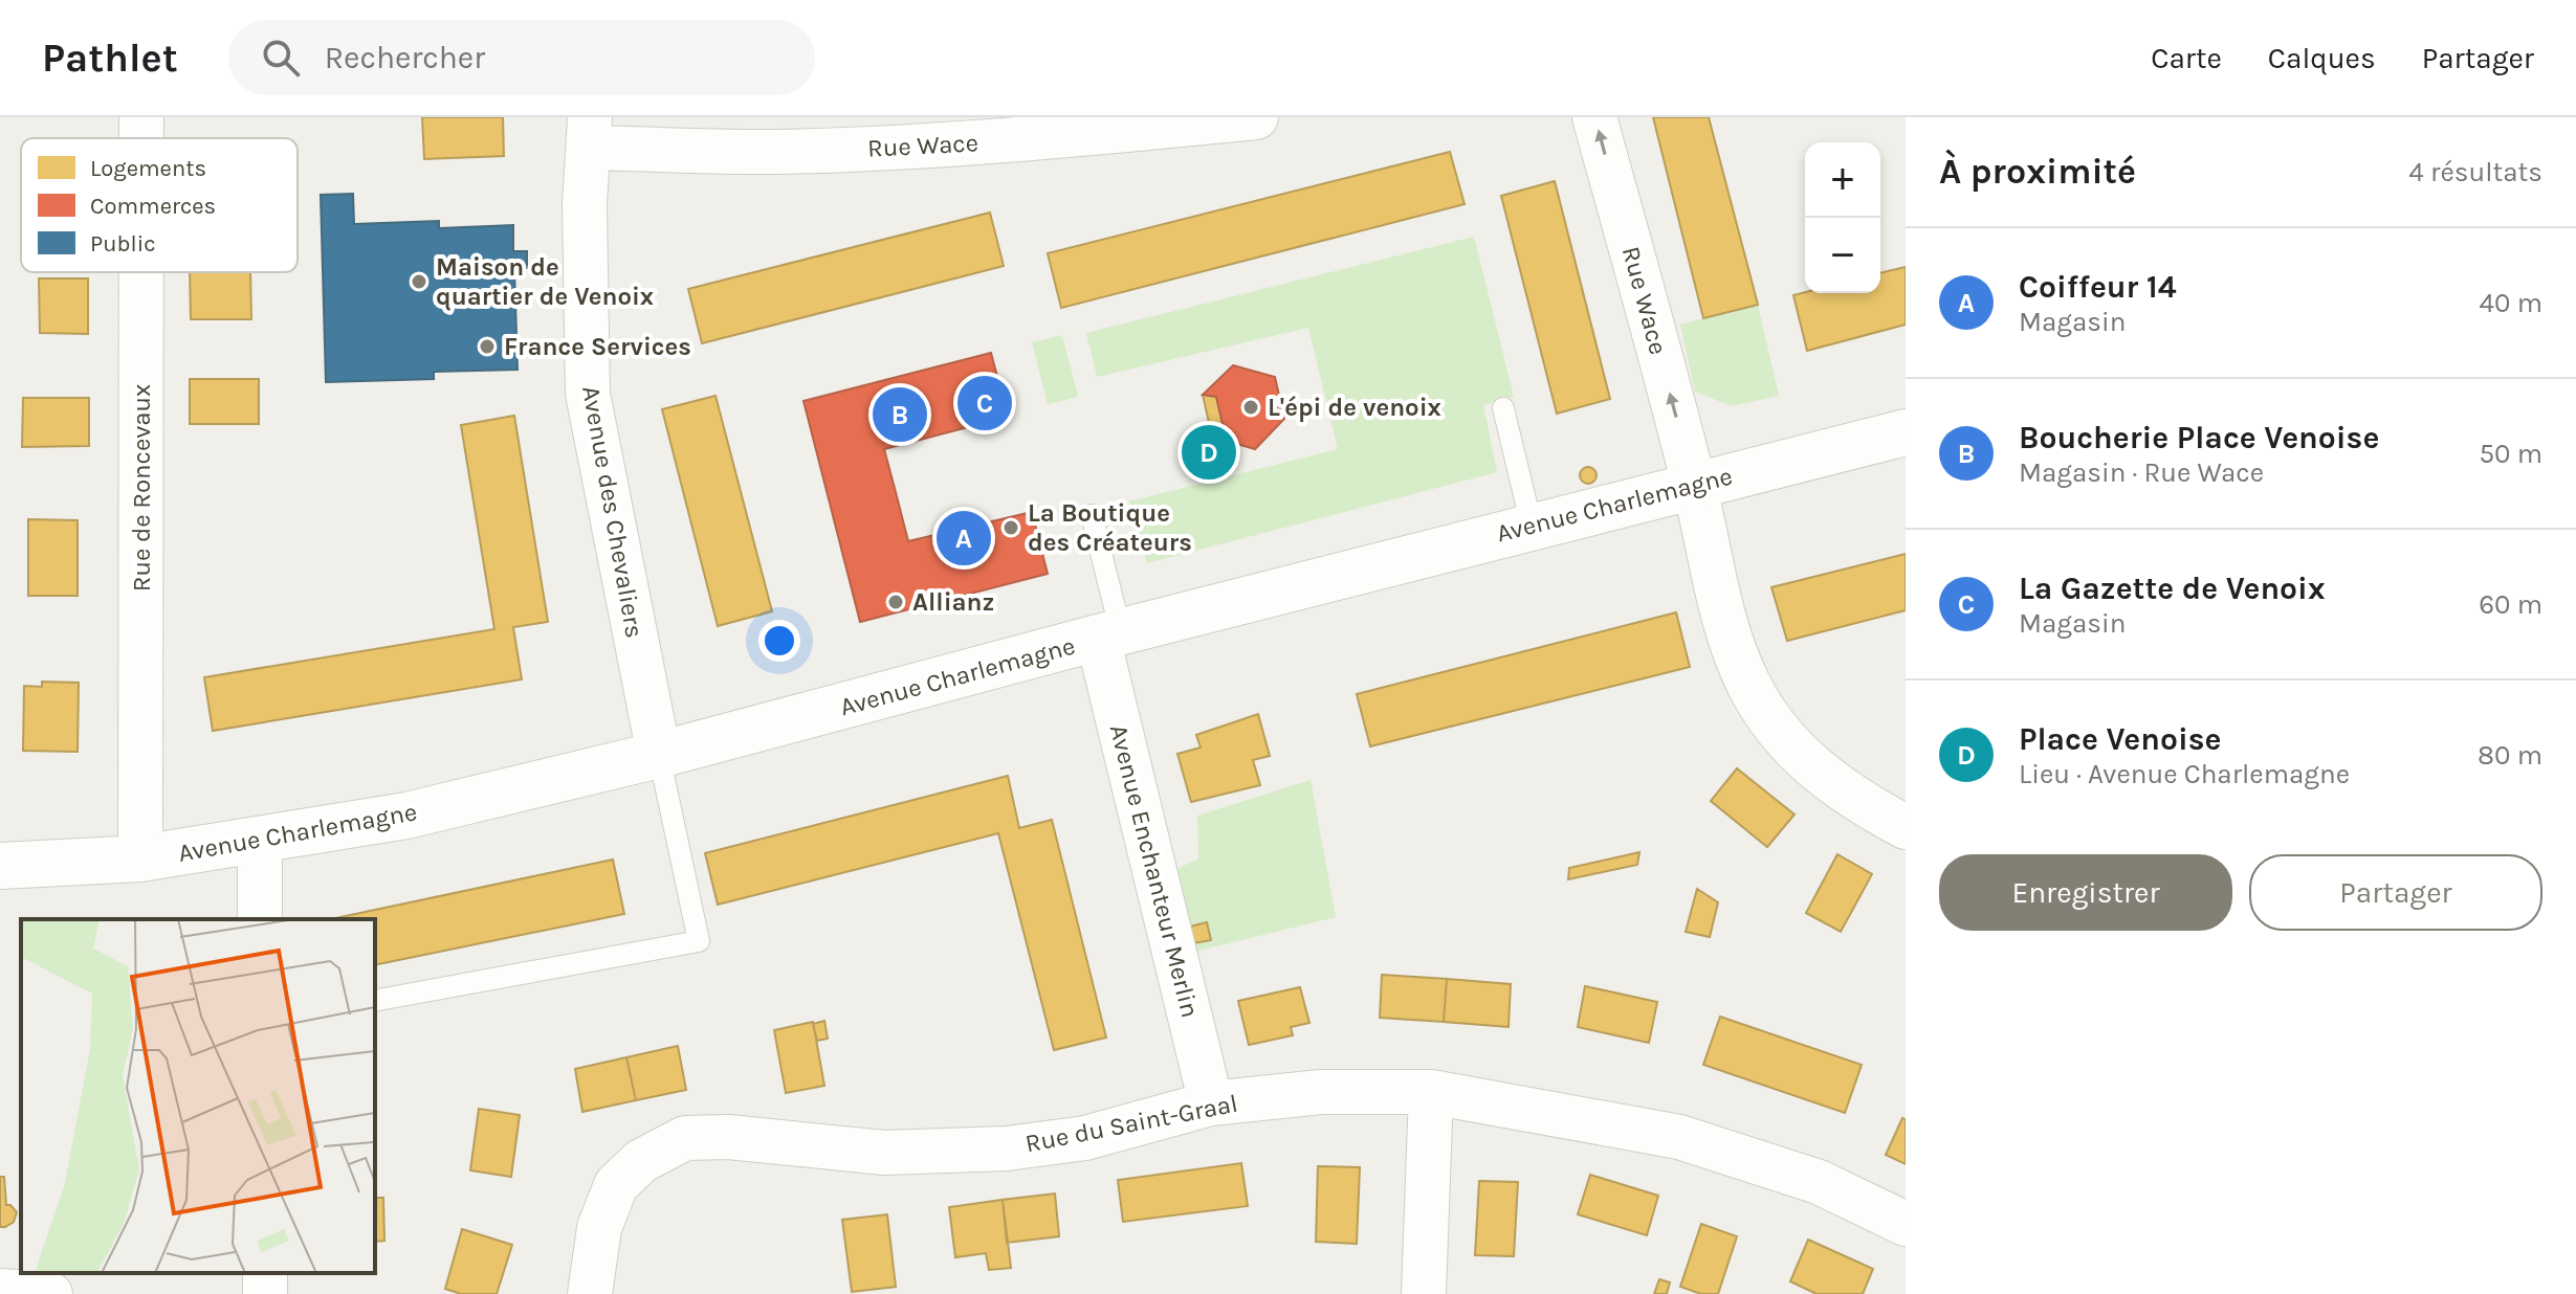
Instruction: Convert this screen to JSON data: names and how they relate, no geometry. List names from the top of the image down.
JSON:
{
  "streets": {
    "street": [
      "Rue Wace",
      "Rue de Roncevaux",
      "Avenue Charlemagne",
      "Avenue des Chevaliers",
      "Avenue Enchanteur Merlin",
      "Rue du Saint-Graal"
    ]
  },
  "crossings": [
    ["Rue Wace", "Avenue Charlemagne"],
    ["Rue Wace", "Avenue des Chevaliers"],
    ["Rue de Roncevaux", "Avenue Charlemagne"],
    ["Avenue Charlemagne", "Avenue des Chevaliers"],
    ["Avenue Charlemagne", "Avenue Enchanteur Merlin"],
    ["Avenue Enchanteur Merlin", "Rue du Saint-Graal"]
  ],
  "places": [
    "Maison de quartier de Venoix",
    "France Services",
    "L'épi de venoix",
    "La Boutique des Créateurs",
    "Allianz"
  ],
  "legend": ["Logements", "Commerces", "Public"],
  "page": {
    "header": "Pathlet",
    "search": "Rechercher",
    "nav": ["Carte", "Calques", "Partager"],
    "heading": ["À proximité", "4 résultats"],
    "map_buttons": ["+", "−"],
    "list": [
      {
        "mark": "A",
        "name": "Coiffeur 14",
        "note": "Magasin",
        "value": "40 m"
      },
      {
        "mark": "B",
        "name": "Boucherie Place Venoise",
        "note": "Magasin · Rue Wace",
        "value": "50 m"
      },
      {
        "mark": "C",
        "name": "La Gazette de Venoix",
        "note": "Magasin",
        "value": "60 m"
      },
      {
        "mark": "D",
        "name": "Place Venoise",
        "note": "Lieu · Avenue Charlemagne",
        "value": "80 m"
      }
    ],
    "pins": [
      "C",
      "B",
      "D",
      "A"
    ],
    "buttons": ["Enregistrer", "Partager"]
  }
}
